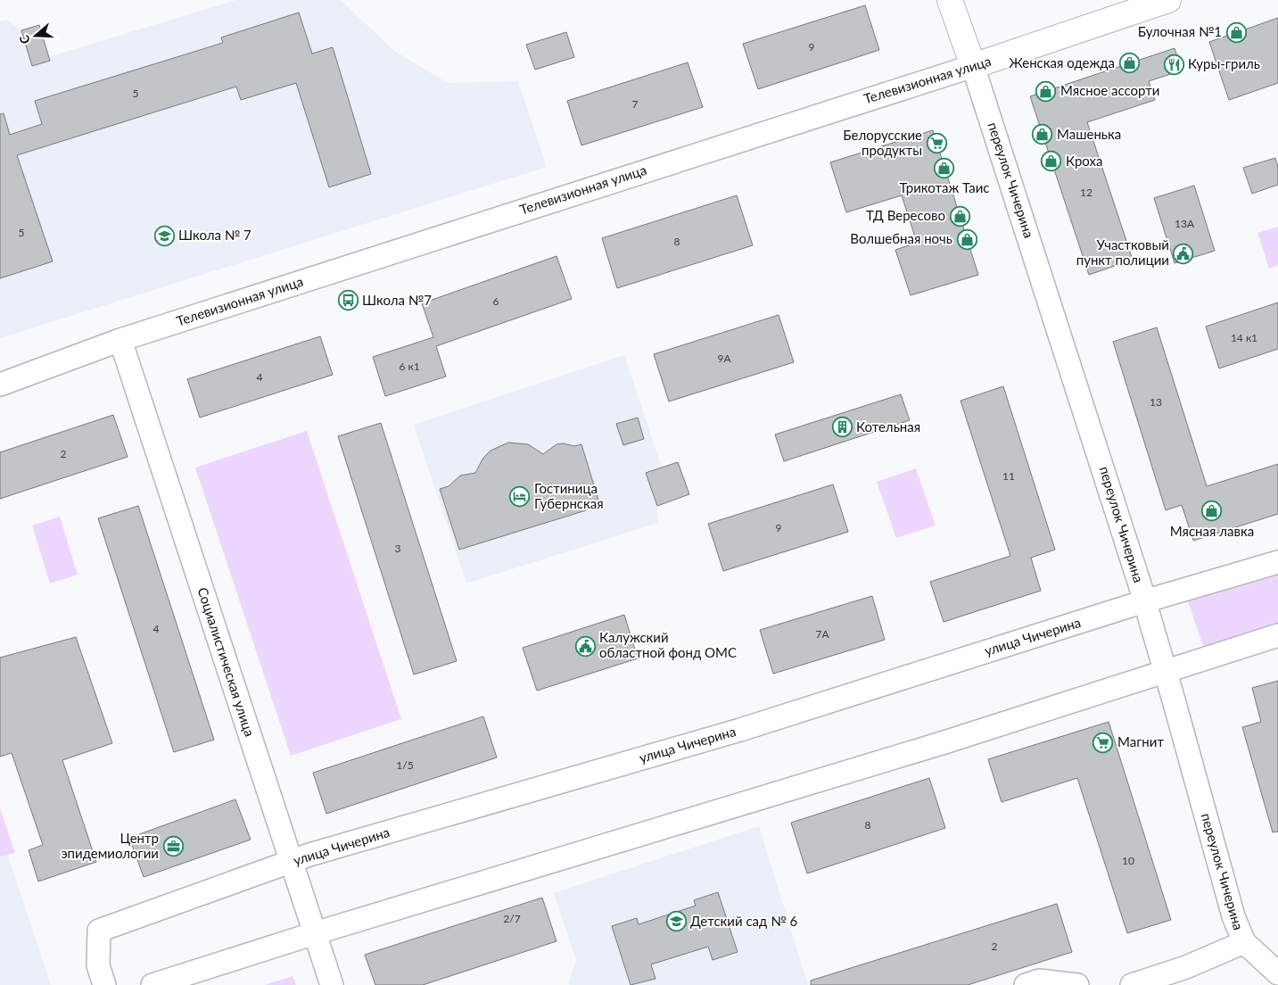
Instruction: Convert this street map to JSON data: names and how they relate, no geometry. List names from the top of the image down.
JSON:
{
  "streets": {
    "main road": ["Телевизионная улица"],
    "street": ["переулок Чичерина", "улица Чичерина", "Социалистическая улица"]
  },
  "crossings": [
    ["Телевизионная улица", "переулок Чичерина"],
    ["Телевизионная улица", "Социалистическая улица"],
    ["переулок Чичерина", "улица Чичерина"],
    ["улица Чичерина", "Социалистическая улица"]
  ],
  "places": {
    "shop": [
      "Булочная №1",
      "Женская одежда",
      "Мясное ассорти",
      "Машенька",
      "Кроха",
      "Трикотаж Таис",
      "ТД Вересово",
      "Волшебная ночь",
      "Мясная лавка"
    ],
    "restaurant": ["Куры-гриль"],
    "supermarket": ["Белорусские продукты", "Магнит"],
    "school or university": ["Школа № 7", "Детский сад № 6"],
    "public building": ["Участковый пункт полиции", "Калужский областной фонд ОМС"],
    "bus stop": ["Школа №7"],
    "building": ["Котельная"],
    "hotel": ["Гостиница Губернская"],
    "office": ["Центр эпидемиологии"]
  },
  "house_numbers": [
    "9",
    "5",
    "7",
    "12",
    "13А",
    "5",
    "8",
    "6",
    "14 к1",
    "9А",
    "6 к1",
    "4",
    "13",
    "2",
    "11",
    "9",
    "3",
    "4",
    "7А",
    "1/5",
    "8",
    "10",
    "2/7",
    "2"
  ],
  "north": "left"
}
